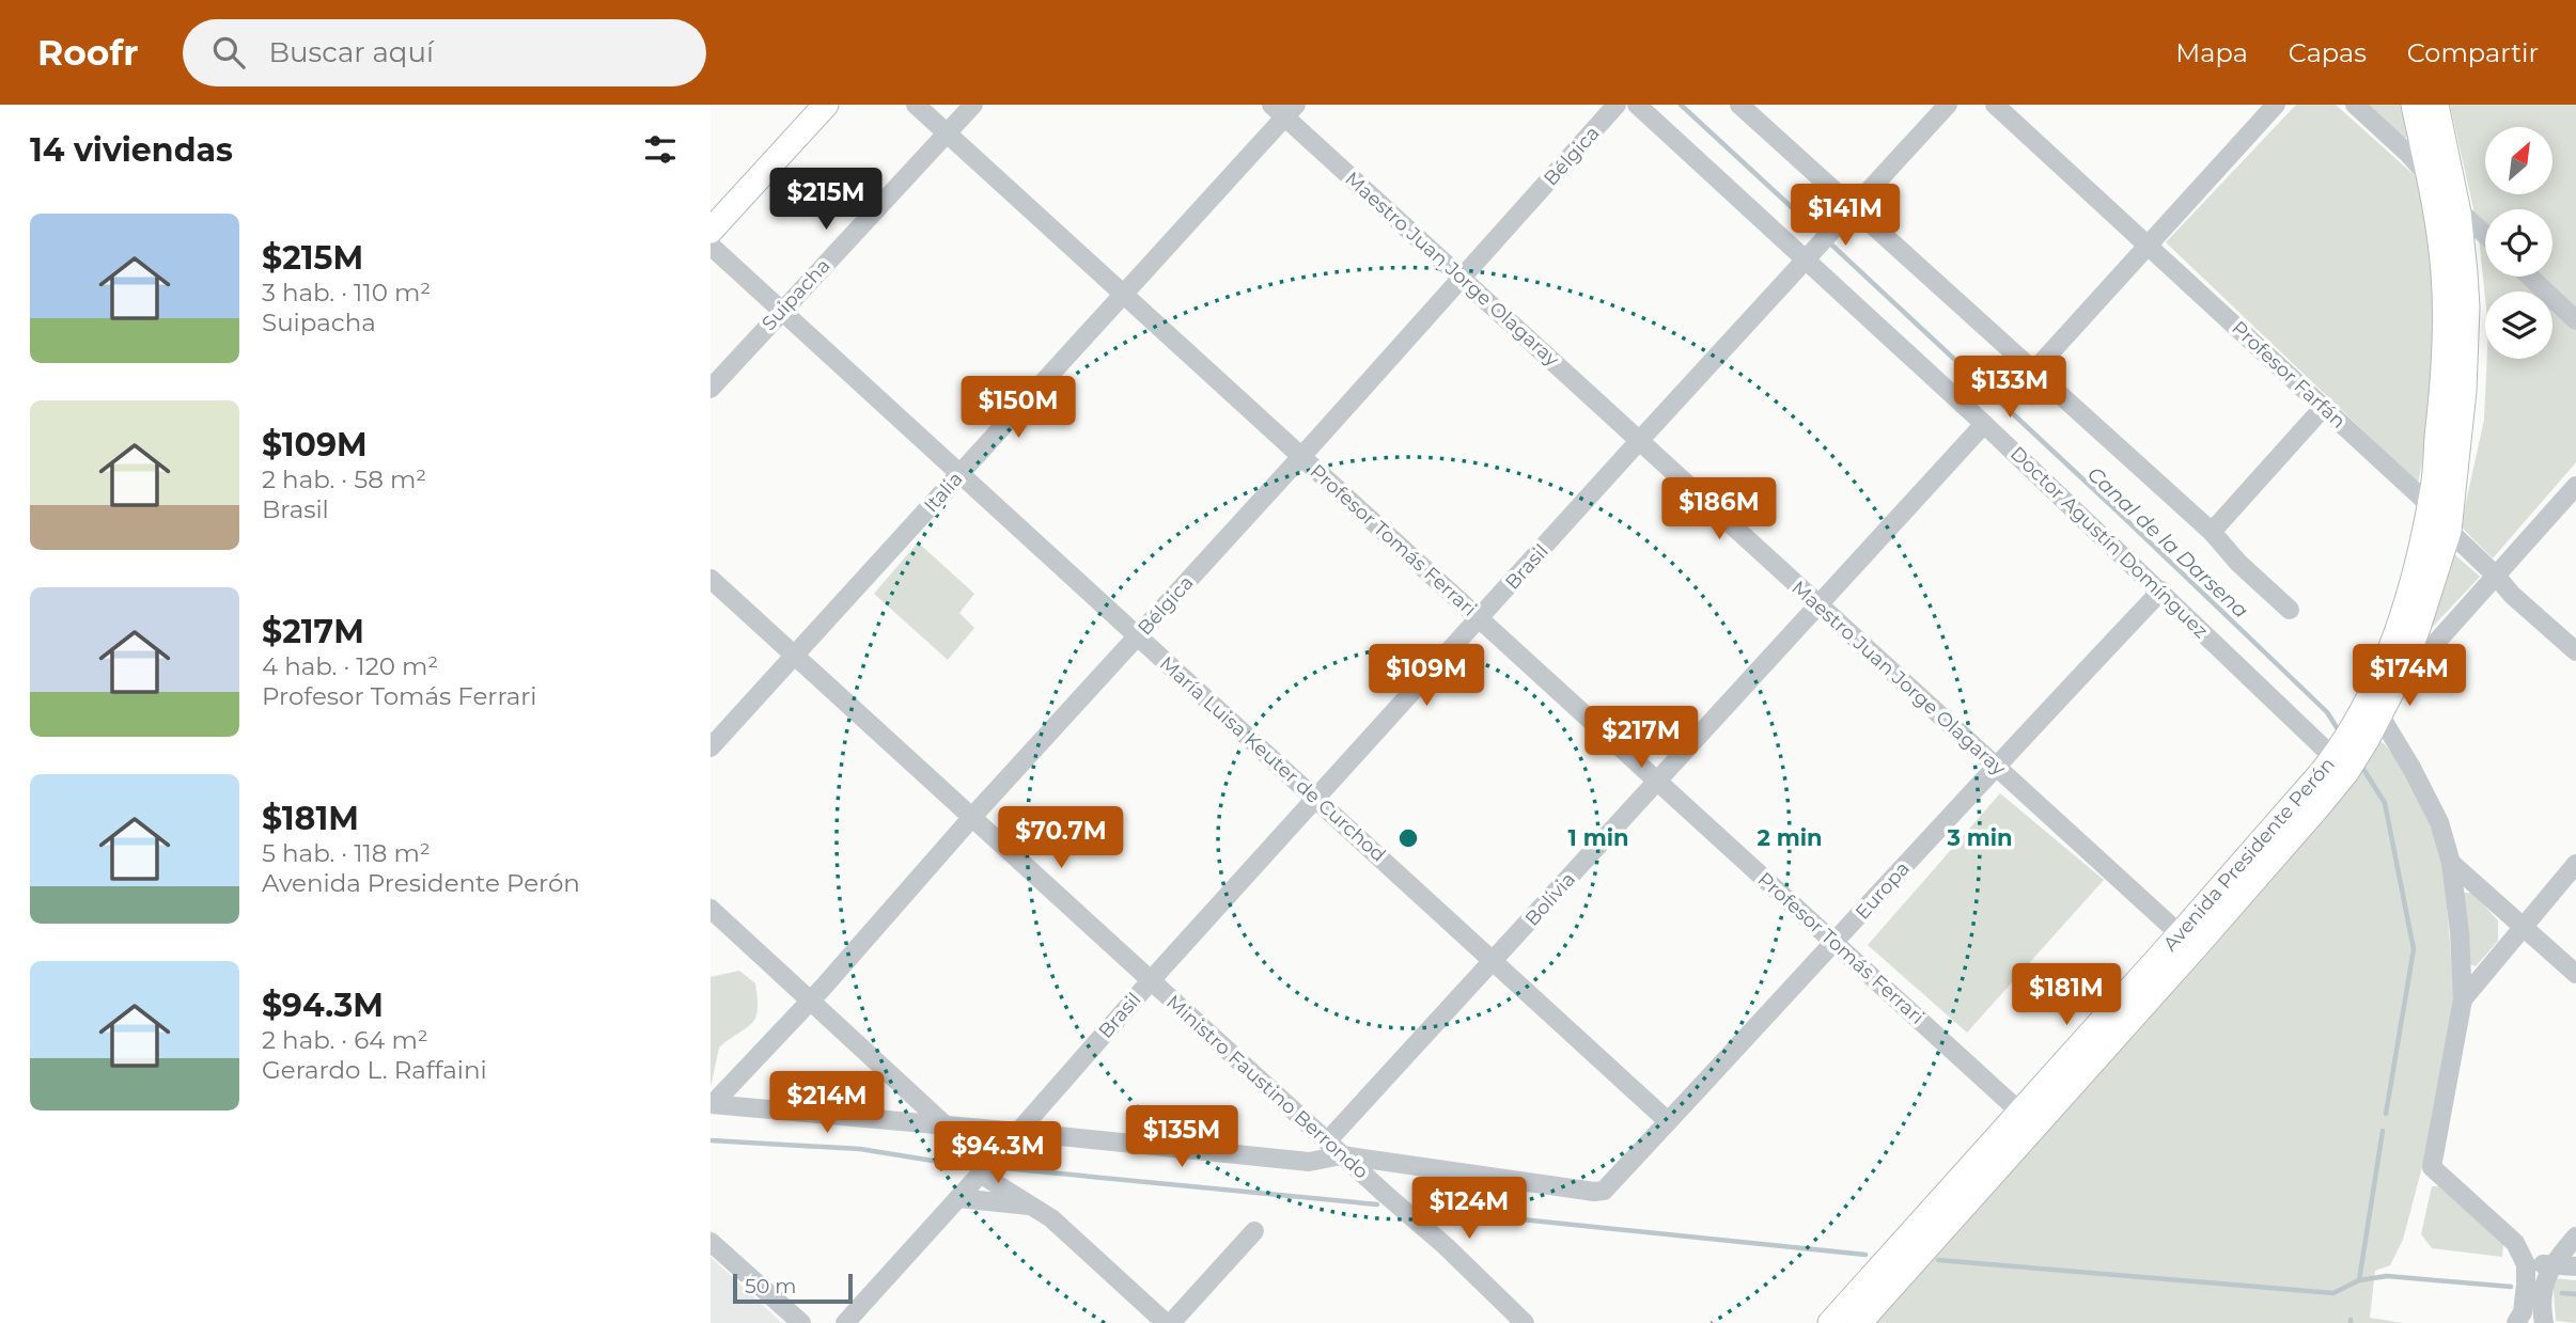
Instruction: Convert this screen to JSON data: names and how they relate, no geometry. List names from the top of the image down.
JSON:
{
  "streets": {
    "main road": ["Avenida Presidente Perón"],
    "street": [
      "Bélgica",
      "Maestro Juan Jorge Olagaray",
      "Suipacha",
      "Profesor Farfán",
      "Italia",
      "Profesor Tomás Ferrari",
      "Doctor Agustín Domínguez",
      "Brasil",
      "María Luisa Keuter de Curchod",
      "Europa",
      "Bolivia",
      "Ministro Faustino Berrondo"
    ]
  },
  "crossings": [
    ["Bélgica", "Maestro Juan Jorge Olagaray"],
    ["Bélgica", "Profesor Tomás Ferrari"],
    ["Bélgica", "María Luisa Keuter de Curchod"],
    ["Bélgica", "Ministro Faustino Berrondo"],
    ["Maestro Juan Jorge Olagaray", "Italia"],
    ["Maestro Juan Jorge Olagaray", "Brasil"],
    ["Maestro Juan Jorge Olagaray", "Avenida Presidente Perón"],
    ["Maestro Juan Jorge Olagaray", "Europa"],
    ["Maestro Juan Jorge Olagaray", "Bolivia"],
    ["Suipacha", "Profesor Tomás Ferrari"],
    ["Suipacha", "María Luisa Keuter de Curchod"],
    ["Profesor Farfán", "Avenida Presidente Perón"],
    ["Italia", "Profesor Tomás Ferrari"],
    ["Italia", "María Luisa Keuter de Curchod"],
    ["Italia", "Ministro Faustino Berrondo"],
    ["Profesor Tomás Ferrari", "Brasil"],
    ["Profesor Tomás Ferrari", "Avenida Presidente Perón"],
    ["Profesor Tomás Ferrari", "Europa"],
    ["Profesor Tomás Ferrari", "Bolivia"],
    ["Doctor Agustín Domínguez", "Brasil"],
    ["Doctor Agustín Domínguez", "Avenida Presidente Perón"],
    ["Doctor Agustín Domínguez", "Europa"],
    ["Doctor Agustín Domínguez", "Bolivia"],
    ["Brasil", "María Luisa Keuter de Curchod"],
    ["Brasil", "Ministro Faustino Berrondo"],
    ["María Luisa Keuter de Curchod", "Europa"],
    ["María Luisa Keuter de Curchod", "Bolivia"],
    ["Europa", "Ministro Faustino Berrondo"],
    ["Bolivia", "Ministro Faustino Berrondo"]
  ],
  "water": ["Canal de la Darsena"],
  "scale_bar": "50 m",
  "north": "top right",
  "page": {
    "header": "Roofr",
    "search": "Buscar aquí",
    "nav": ["Mapa", "Capas", "Compartir"],
    "heading": "14 viviendas",
    "price": [
      "$215M",
      "$141M",
      "$133M",
      "$150M",
      "$186M",
      "$109M",
      "$174M",
      "$217M",
      "$70.7M",
      "$181M",
      "$214M",
      "$135M",
      "$94.3M",
      "$124M"
    ],
    "list": [
      {
        "name": "$215M",
        "note": "3 hab. · 110 m² · Suipacha"
      },
      {
        "name": "$109M",
        "note": "2 hab. · 58 m² · Brasil"
      },
      {
        "name": "$217M",
        "note": "4 hab. · 120 m² · Profesor Tomás Ferrari"
      },
      {
        "name": "$181M",
        "note": "5 hab. · 118 m² · Avenida Presidente Perón"
      },
      {
        "name": "$94.3M",
        "note": "2 hab. · 64 m² · Gerardo L. Raffaini"
      }
    ],
    "scale": "50 m"
  },
  "rings": ["1 min", "2 min", "3 min"]
}
